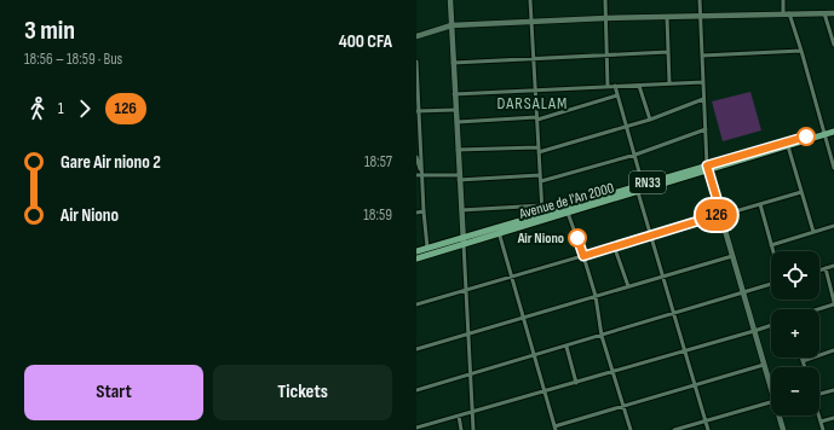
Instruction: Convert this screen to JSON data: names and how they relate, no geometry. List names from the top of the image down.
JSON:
{
  "streets": {
    "main road": ["RN33", "Avenue de l'An 2000"]
  },
  "districts": ["DARSALAM"],
  "places": ["Air Niono"],
  "lines": ["bus line 126"],
  "page": {
    "heading": ["3 min", "18:56 – 18:59 · Bus", "400 CFA"],
    "on_map": "126",
    "legs": ["1", "126"],
    "list": [
      {
        "name": "Gare Air niono 2",
        "value": "18:57"
      },
      {
        "name": "Air Niono",
        "value": "18:59"
      }
    ],
    "map_buttons": ["+", "−"],
    "buttons": ["Start", "Tickets"]
  }
}
